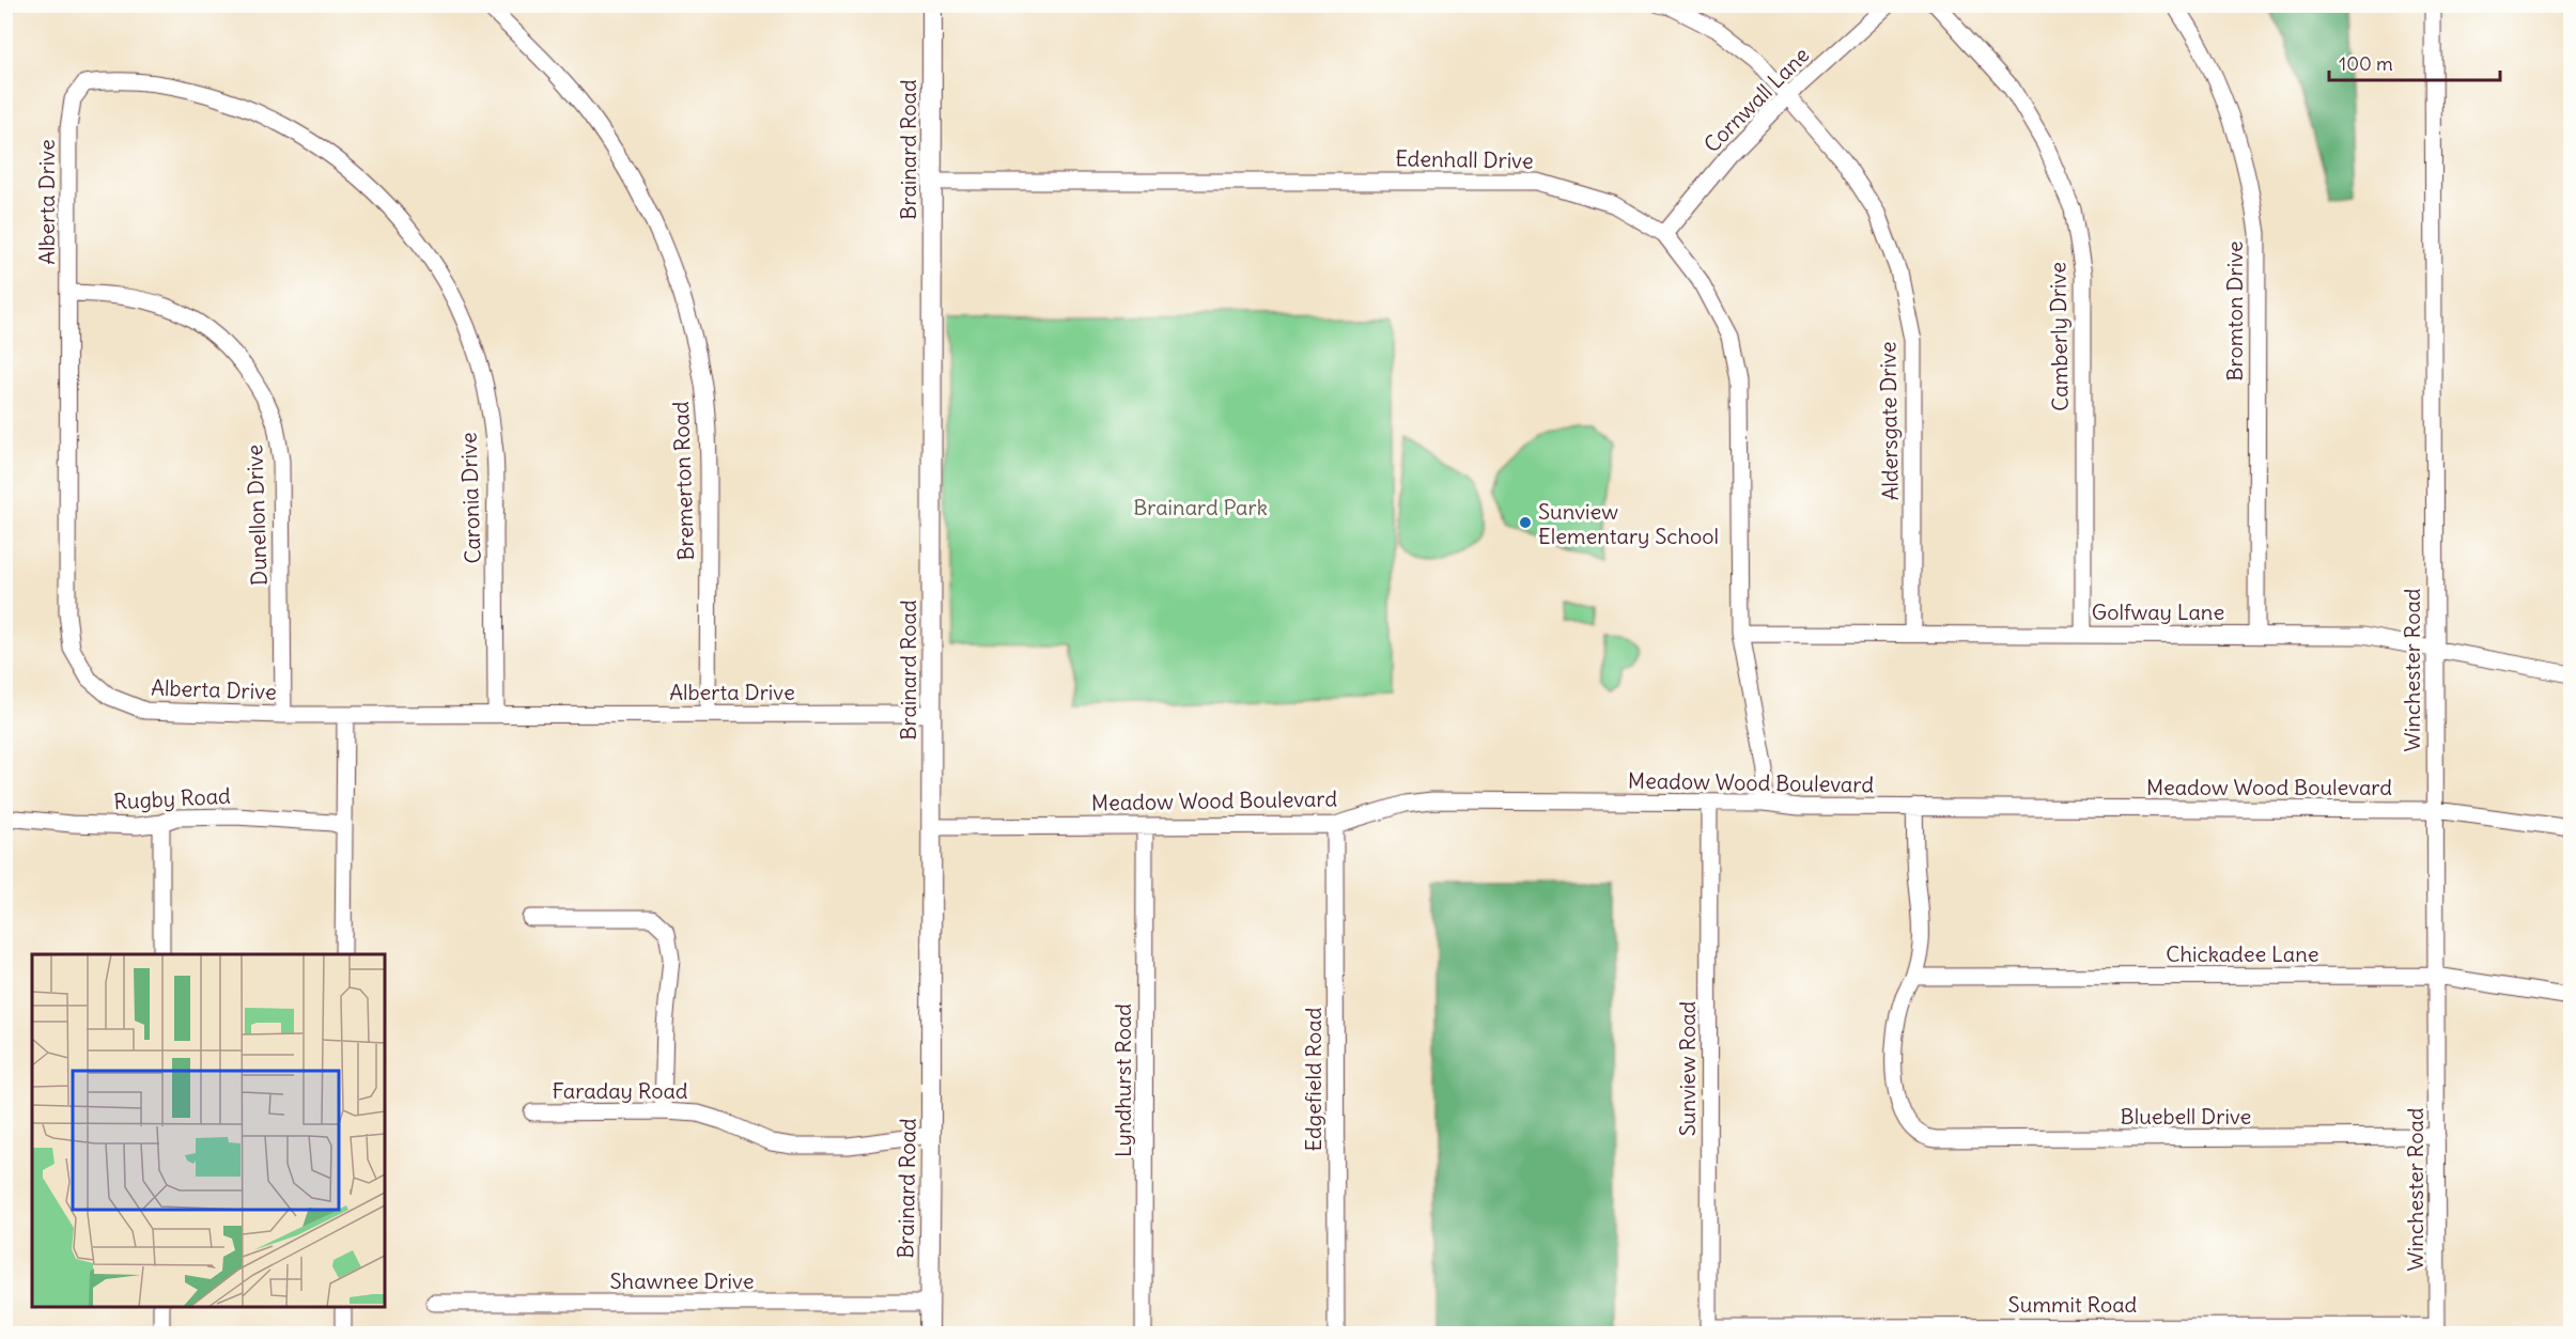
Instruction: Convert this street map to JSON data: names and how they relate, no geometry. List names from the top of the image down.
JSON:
{
  "streets": {
    "main road": ["Brainard Road"],
    "street": [
      "Cornwall Lane",
      "Edenhall Drive",
      "Alberta Drive",
      "Bromton Drive",
      "Camberly Drive",
      "Aldersgate Drive",
      "Bremerton Road",
      "Caronia Drive",
      "Dunellon Drive",
      "Golfway Lane",
      "Winchester Road",
      "Meadow Wood Boulevard",
      "Rugby Road",
      "Chickadee Lane",
      "Sunview Road",
      "Edgefield Road",
      "Lyndhurst Road",
      "Faraday Road",
      "Bluebell Drive",
      "Shawnee Drive",
      "Summit Road"
    ]
  },
  "crossings": [
    ["Cornwall Lane", "Edenhall Drive"],
    ["Cornwall Lane", "Aldersgate Drive"],
    ["Brainard Road", "Edenhall Drive"],
    ["Brainard Road", "Alberta Drive"],
    ["Brainard Road", "Meadow Wood Boulevard"],
    ["Brainard Road", "Faraday Road"],
    ["Brainard Road", "Shawnee Drive"],
    ["Edenhall Drive", "Golfway Lane"],
    ["Edenhall Drive", "Meadow Wood Boulevard"],
    ["Alberta Drive", "Bremerton Road"],
    ["Alberta Drive", "Caronia Drive"],
    ["Alberta Drive", "Dunellon Drive"],
    ["Bromton Drive", "Golfway Lane"],
    ["Camberly Drive", "Golfway Lane"],
    ["Aldersgate Drive", "Golfway Lane"],
    ["Golfway Lane", "Winchester Road"],
    ["Winchester Road", "Meadow Wood Boulevard"],
    ["Winchester Road", "Chickadee Lane"],
    ["Winchester Road", "Bluebell Drive"],
    ["Winchester Road", "Summit Road"],
    ["Meadow Wood Boulevard", "Sunview Road"],
    ["Meadow Wood Boulevard", "Edgefield Road"],
    ["Meadow Wood Boulevard", "Lyndhurst Road"],
    ["Chickadee Lane", "Bluebell Drive"],
    ["Sunview Road", "Summit Road"]
  ],
  "parks": ["Brainard Park"],
  "places": ["Sunview Elementary School"],
  "scale_bar": "100 m"
}
